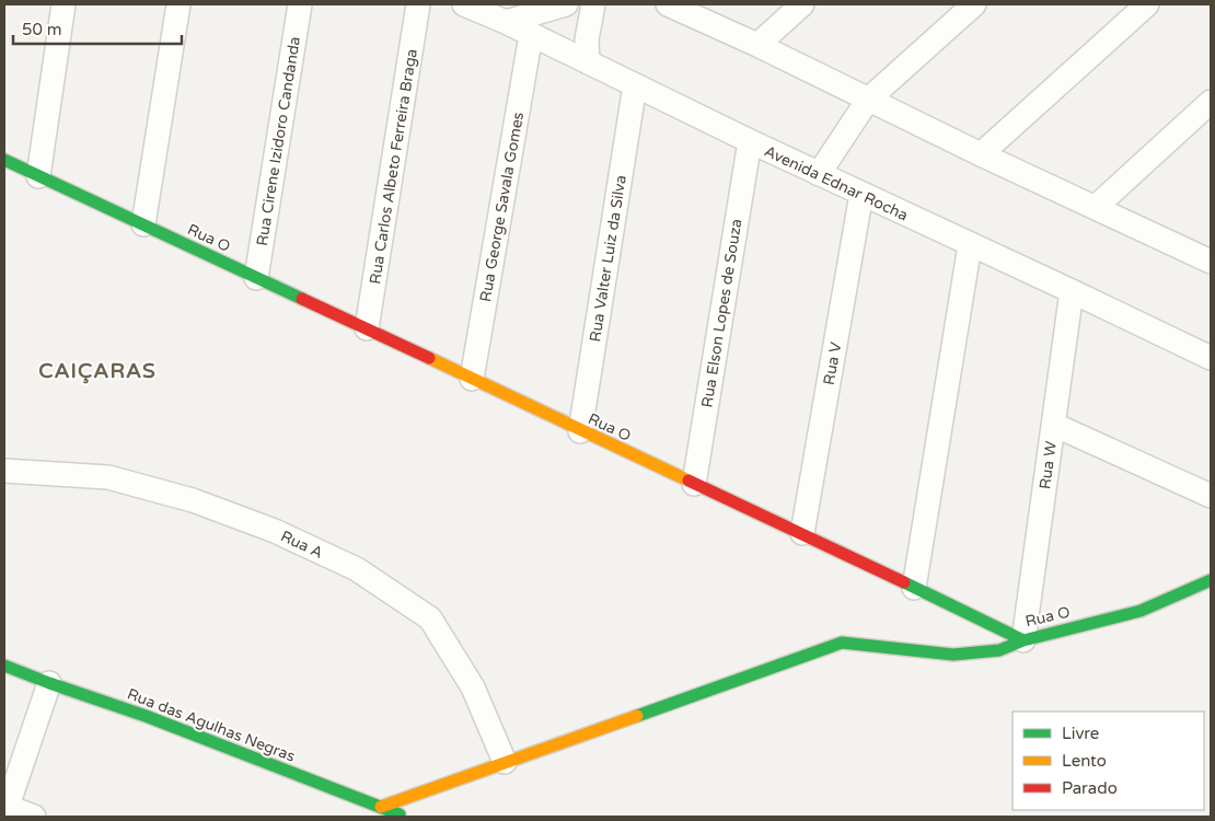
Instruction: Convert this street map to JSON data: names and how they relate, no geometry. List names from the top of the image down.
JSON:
{
  "streets": {
    "street": [
      "Rua Cirene Izidoro Candanda",
      "Rua Carlos Albeto Ferreira Braga",
      "Avenida Ednar Rocha",
      "Rua George Savala Gomes",
      "Rua O",
      "Rua Valter Luiz da Silva",
      "Rua Elson Lopes de Souza",
      "Rua V",
      "Rua W",
      "Rua A",
      "Rua das Agulhas Negras"
    ]
  },
  "crossings": [
    ["Rua Cirene Izidoro Candanda", "Rua O"],
    ["Rua Carlos Albeto Ferreira Braga", "Rua O"],
    ["Avenida Ednar Rocha", "Rua George Savala Gomes"],
    ["Avenida Ednar Rocha", "Rua Valter Luiz da Silva"],
    ["Avenida Ednar Rocha", "Rua Elson Lopes de Souza"],
    ["Avenida Ednar Rocha", "Rua V"],
    ["Avenida Ednar Rocha", "Rua W"],
    ["Rua George Savala Gomes", "Rua O"],
    ["Rua O", "Rua Valter Luiz da Silva"],
    ["Rua O", "Rua Elson Lopes de Souza"],
    ["Rua O", "Rua V"],
    ["Rua O", "Rua W"]
  ],
  "districts": ["CAIÇARAS"],
  "legend": ["Livre", "Lento", "Parado"],
  "scale_bar": "50 m"
}
